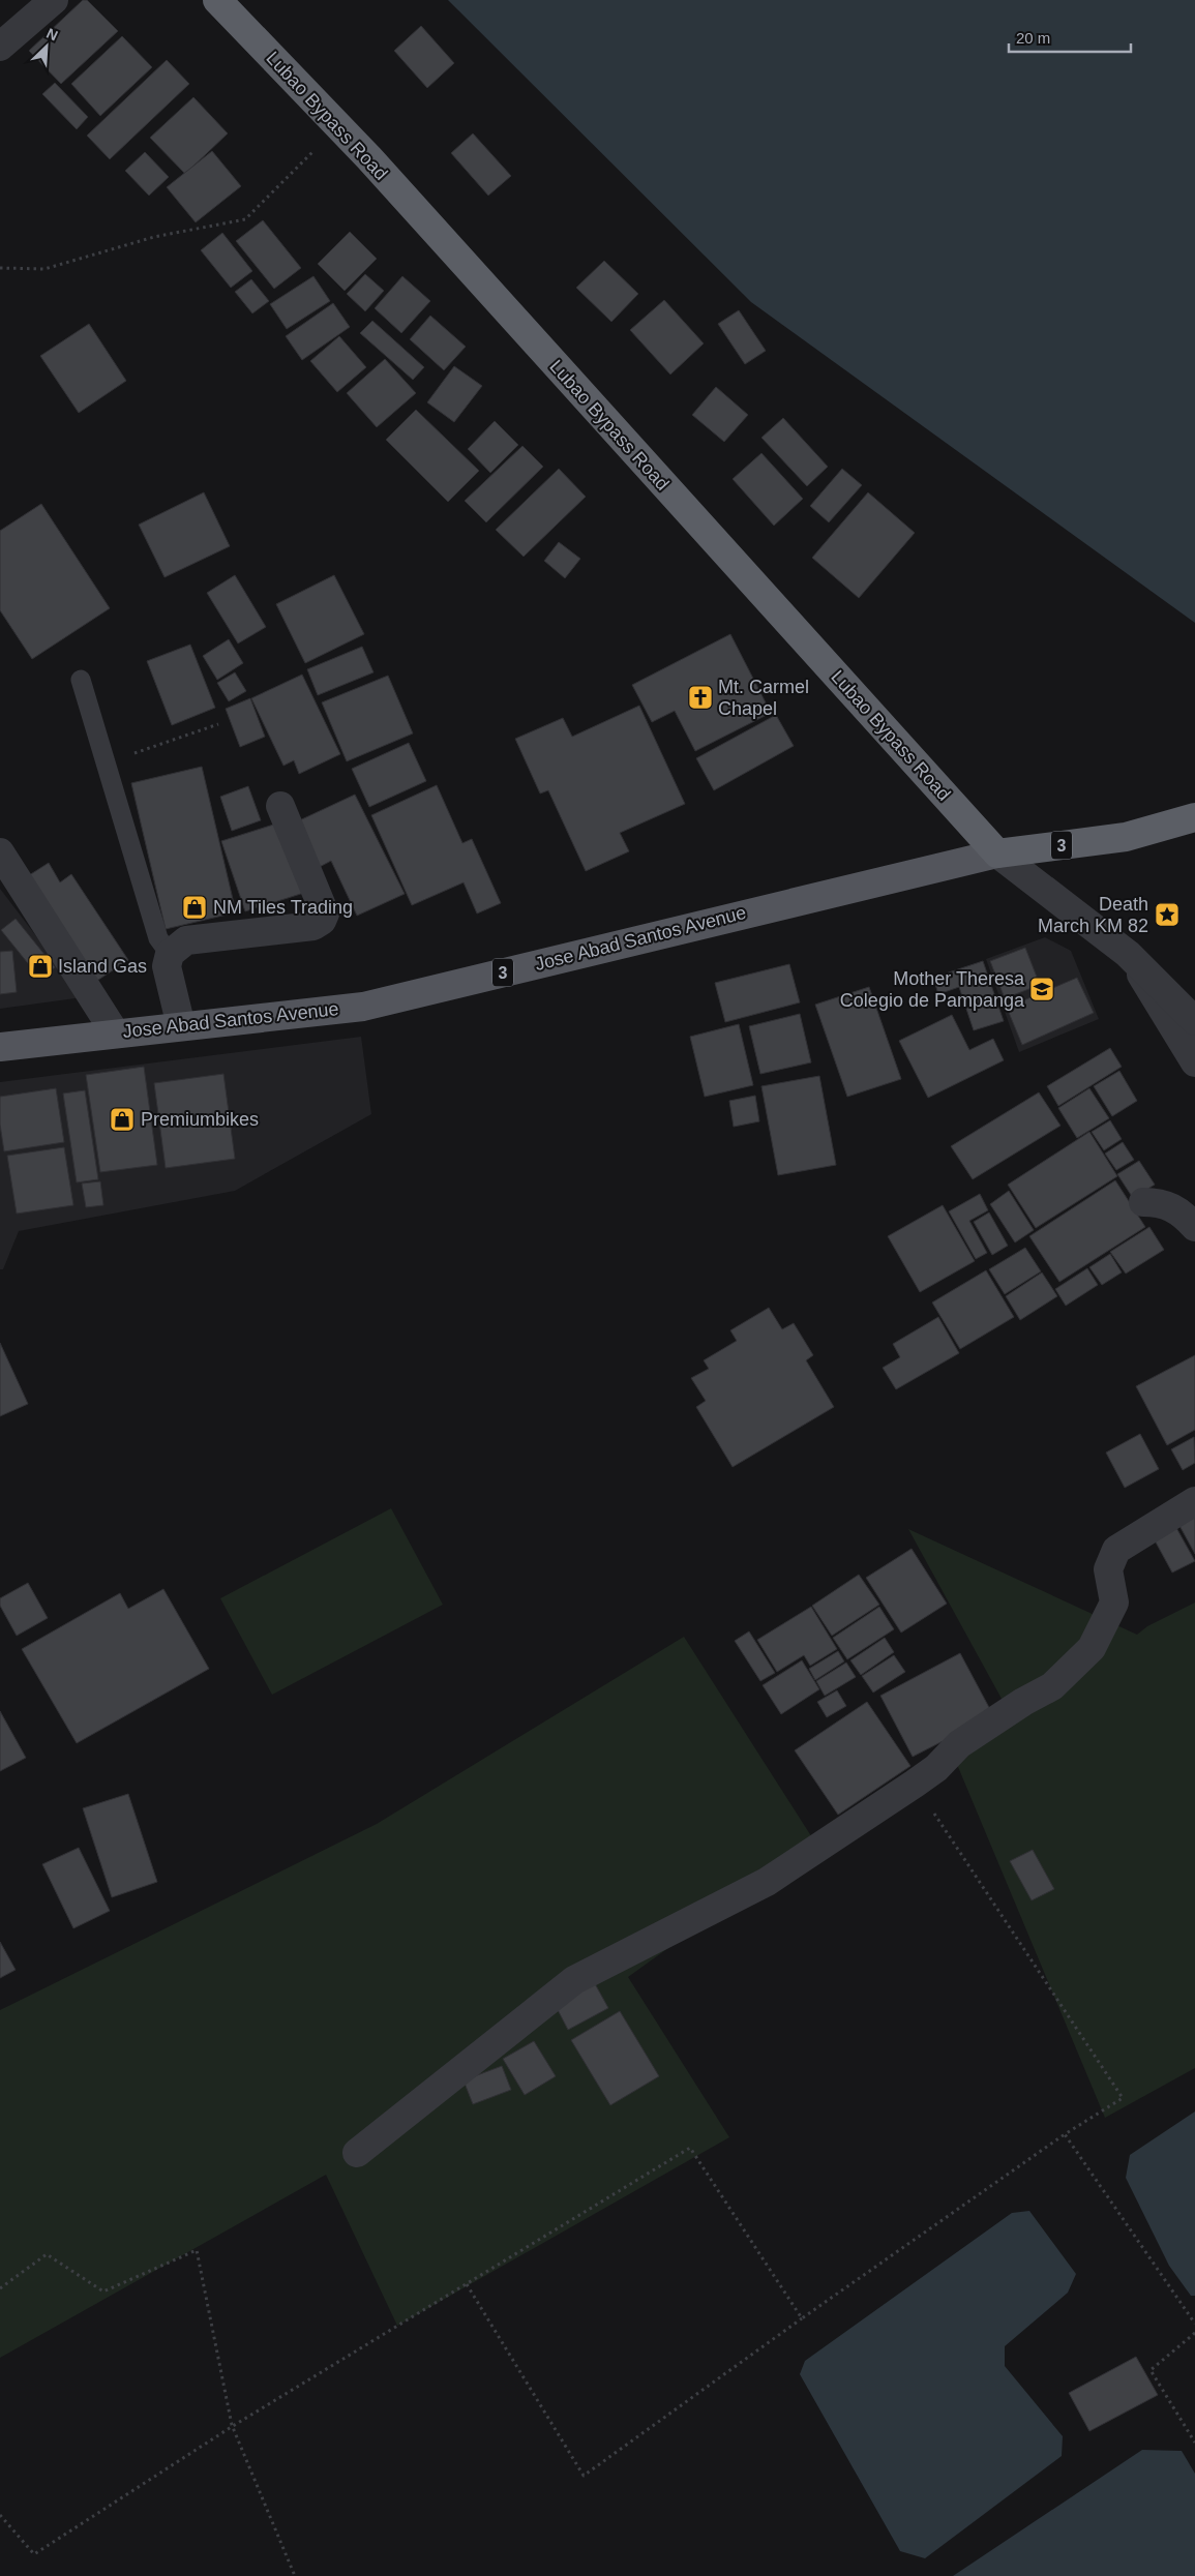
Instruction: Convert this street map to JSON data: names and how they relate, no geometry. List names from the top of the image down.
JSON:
{
  "streets": {
    "highway": ["Lubao Bypass Road", "3", "Jose Abad Santos Avenue"]
  },
  "crossings": [
    ["Lubao Bypass Road", "Jose Abad Santos Avenue"]
  ],
  "places": {
    "church": ["Mt. Carmel Chapel"],
    "shop": ["NM Tiles Trading", "Island Gas", "Premiumbikes"],
    "place": ["Death March KM 82"],
    "school or university": ["Mother Theresa Colegio de Pampanga"]
  },
  "scale_bar": "20 m",
  "north": "top right"
}
